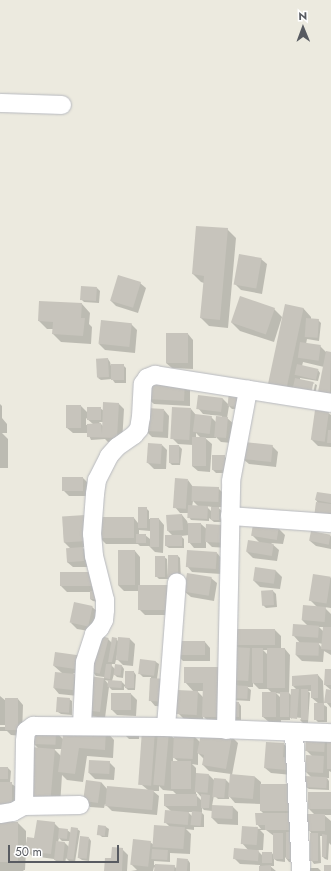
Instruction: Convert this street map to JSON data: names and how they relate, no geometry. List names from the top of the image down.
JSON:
{
  "scale_bar": "50 m",
  "north": "top"
}
